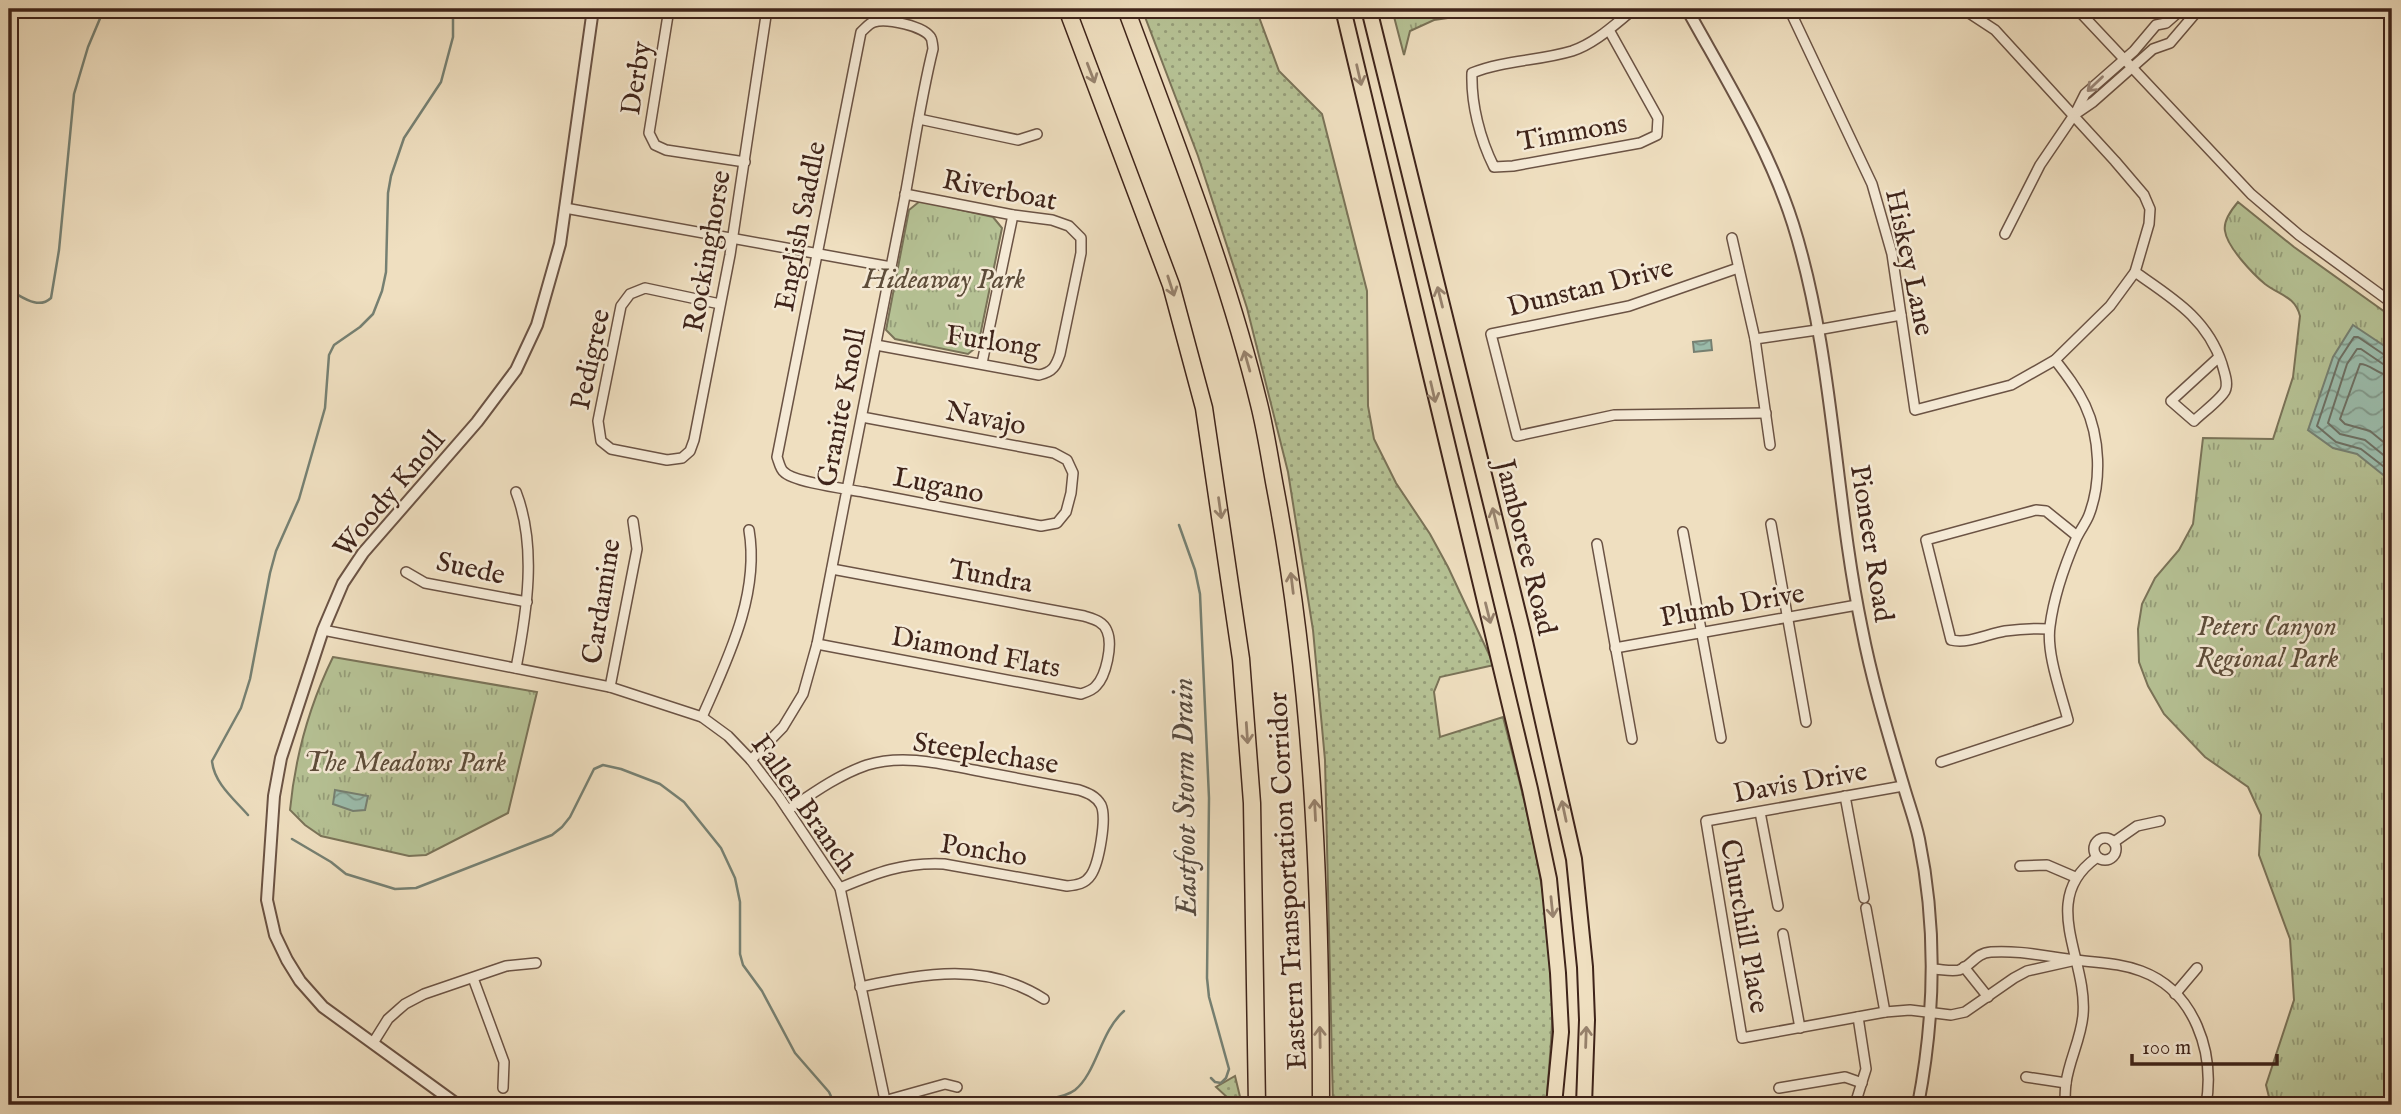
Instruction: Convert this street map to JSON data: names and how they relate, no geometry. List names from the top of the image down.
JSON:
{
  "streets": {
    "highway": ["Eastern Transportation Corridor"],
    "main road": ["Jamboree Road"],
    "street": [
      "Derby",
      "Timmons",
      "Riverboat",
      "English Saddle",
      "Rockinghorse",
      "Hiskey Lane",
      "Dunstan Drive",
      "Furlong",
      "Pedigree",
      "Granite Knoll",
      "Navajo",
      "Lugano",
      "Woody Knoll",
      "Pioneer Road",
      "Suede",
      "Tundra",
      "Cardamine",
      "Plumb Drive",
      "Diamond Flats",
      "Steeplechase",
      "Davis Drive",
      "Fallen Branch",
      "Poncho",
      "Churchill Place"
    ]
  },
  "crossings": [
    ["Derby", "Rockinghorse"],
    ["Riverboat", "Furlong"],
    ["Riverboat", "Granite Knoll"],
    ["English Saddle", "Granite Knoll"],
    ["English Saddle", "Lugano"],
    ["Rockinghorse", "Pedigree"],
    ["Furlong", "Granite Knoll"],
    ["Granite Knoll", "Navajo"],
    ["Granite Knoll", "Lugano"],
    ["Granite Knoll", "Tundra"],
    ["Granite Knoll", "Diamond Flats"],
    ["Granite Knoll", "Fallen Branch"],
    ["Navajo", "Lugano"],
    ["Woody Knoll", "Fallen Branch"],
    ["Pioneer Road", "Plumb Drive"],
    ["Pioneer Road", "Davis Drive"],
    ["Tundra", "Diamond Flats"],
    ["Cardamine", "Fallen Branch"],
    ["Steeplechase", "Fallen Branch"],
    ["Steeplechase", "Poncho"],
    ["Davis Drive", "Churchill Place"],
    ["Fallen Branch", "Poncho"]
  ],
  "water": ["Eastfoot Storm Drain"],
  "parks": ["Hideaway Park", "Peters Canyon Regional Park", "The Meadows Park"],
  "scale_bar": "100 m"
}
